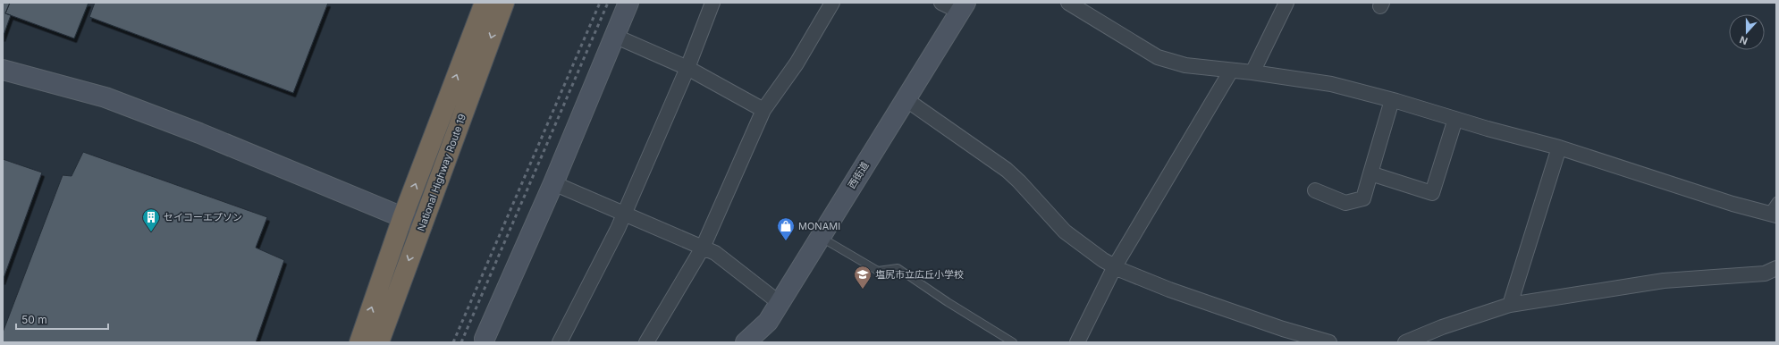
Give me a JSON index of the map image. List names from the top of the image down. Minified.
{"streets":{"highway":["National Highway Route 19"],"street":["西街道"]},"places":{"building":["セイコーエプソン"],"shop":["MONAMI"],"school or university":["塩尻市立広丘小学校"]},"scale_bar":"50 m","north":"bottom"}
